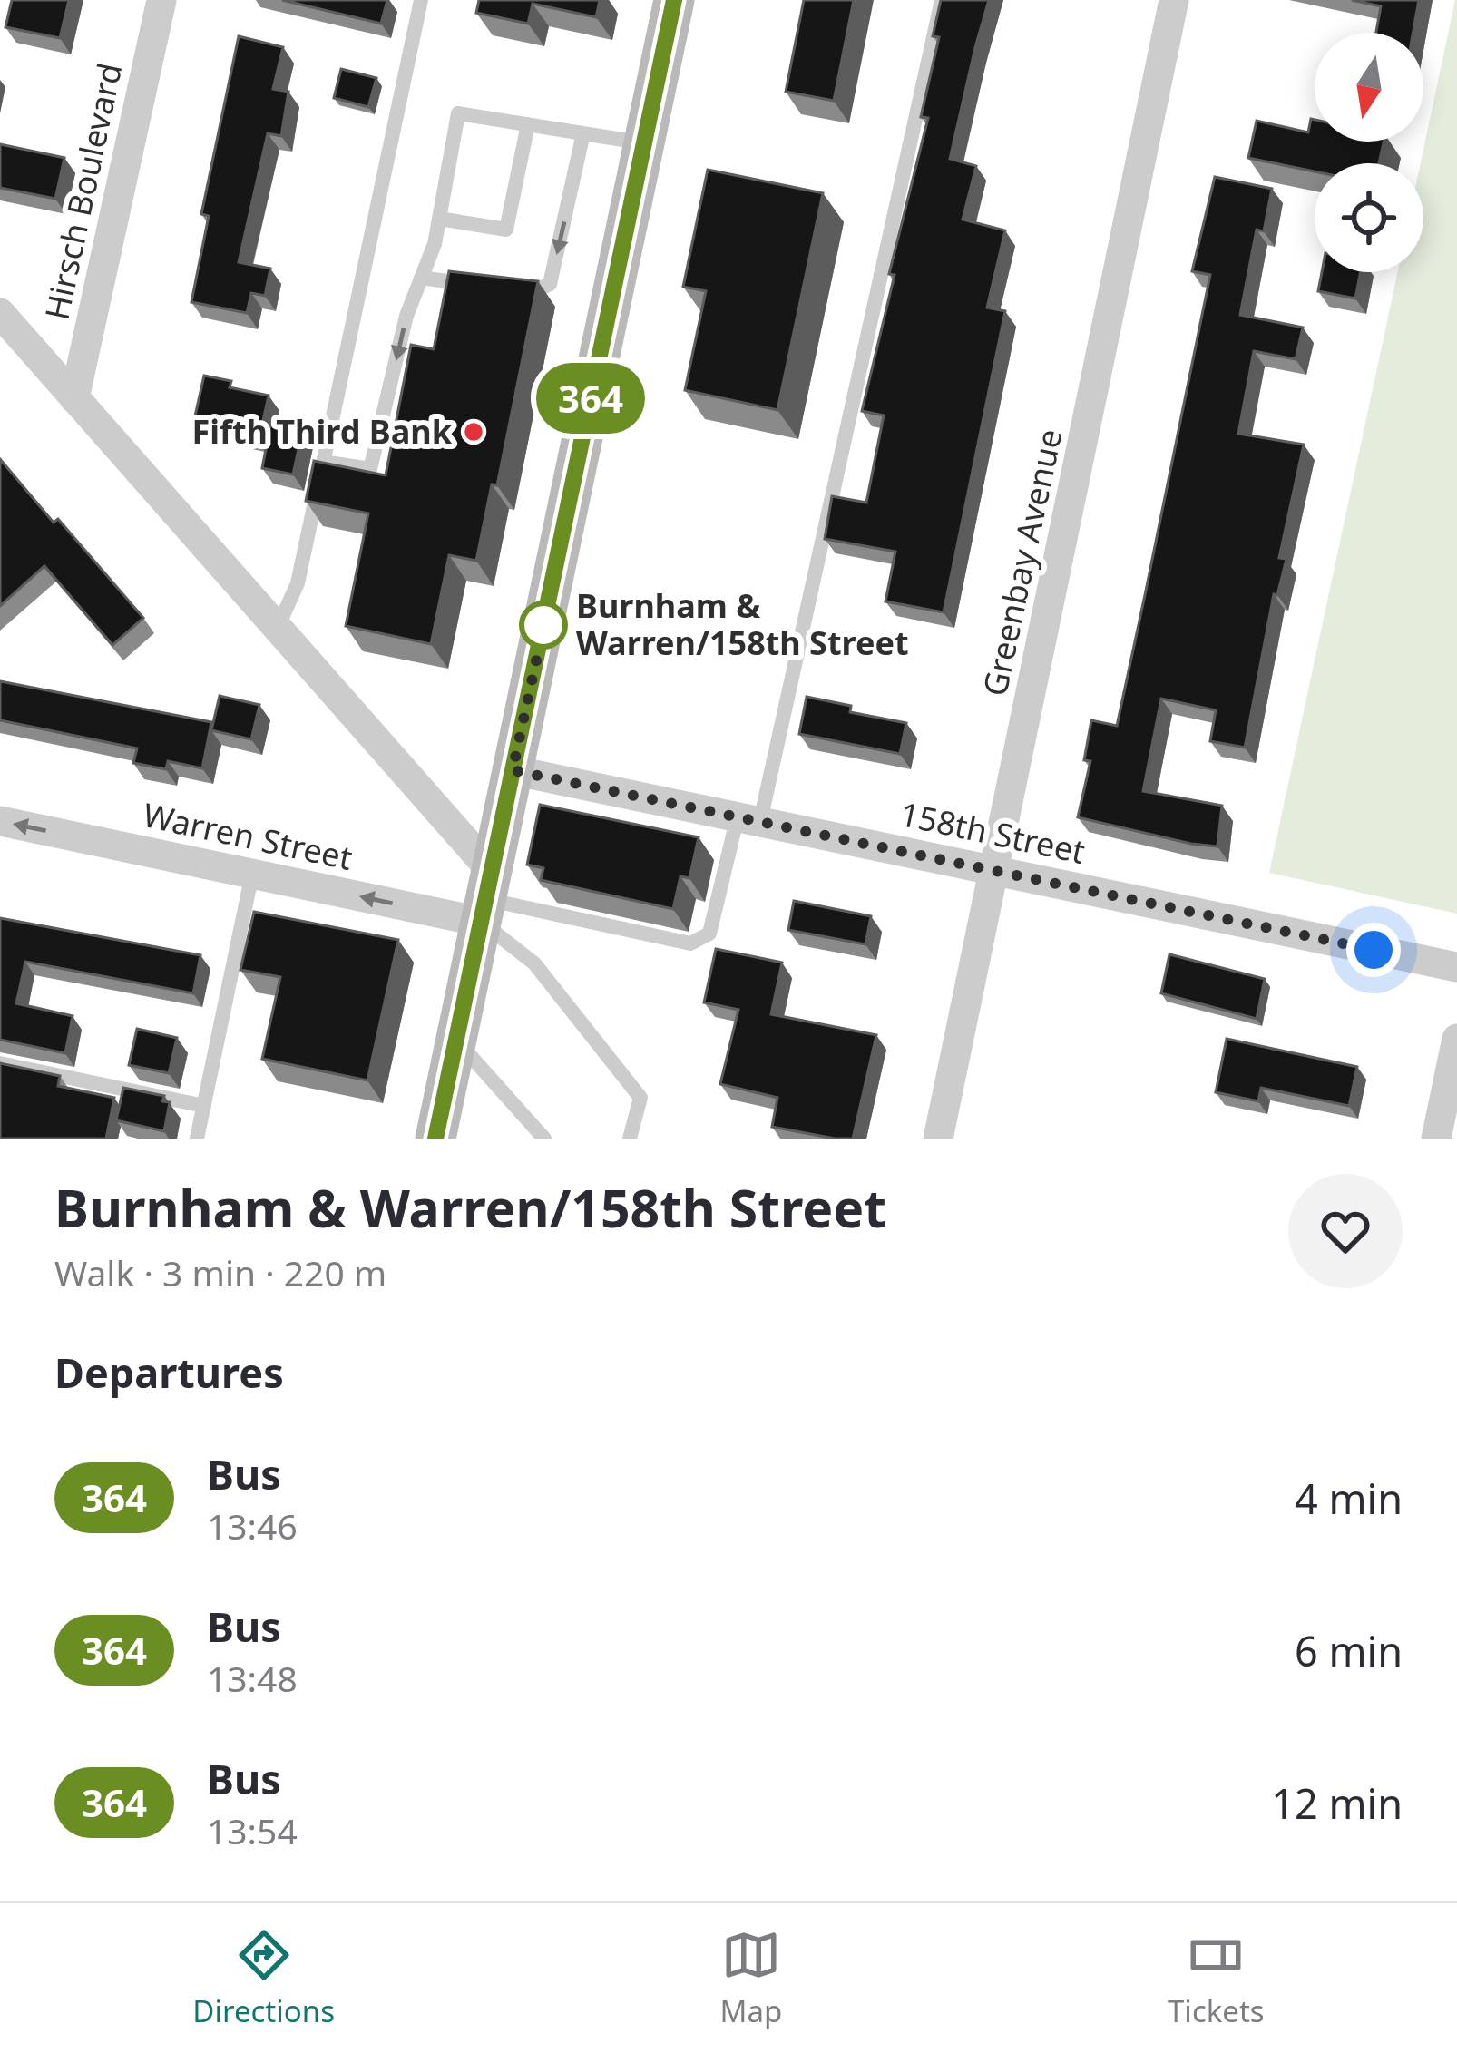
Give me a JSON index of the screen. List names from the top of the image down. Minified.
{"streets":{"street":["Hirsch Boulevard","Greenbay Avenue","158th Street","Warren Street"]},"crossings":[["Greenbay Avenue","158th Street"]],"one_way":["Warren Street"],"places":["Fifth Third Bank","Burnham & Warren/158th Street"],"lines":["bus line 364"],"north":"bottom","page":{"on_map":"364","heading":[["Burnham & Warren/158th Street","Walk · 3 min · 220 m"],"Departures"],"list":[{"mark":"364","name":"Bus","note":"13:46","value":"4 min"},{"mark":"364","name":"Bus","note":"13:48","value":"6 min"},{"mark":"364","name":"Bus","note":"13:54","value":"12 min"}],"tabs":["Directions","Map","Tickets"]}}
